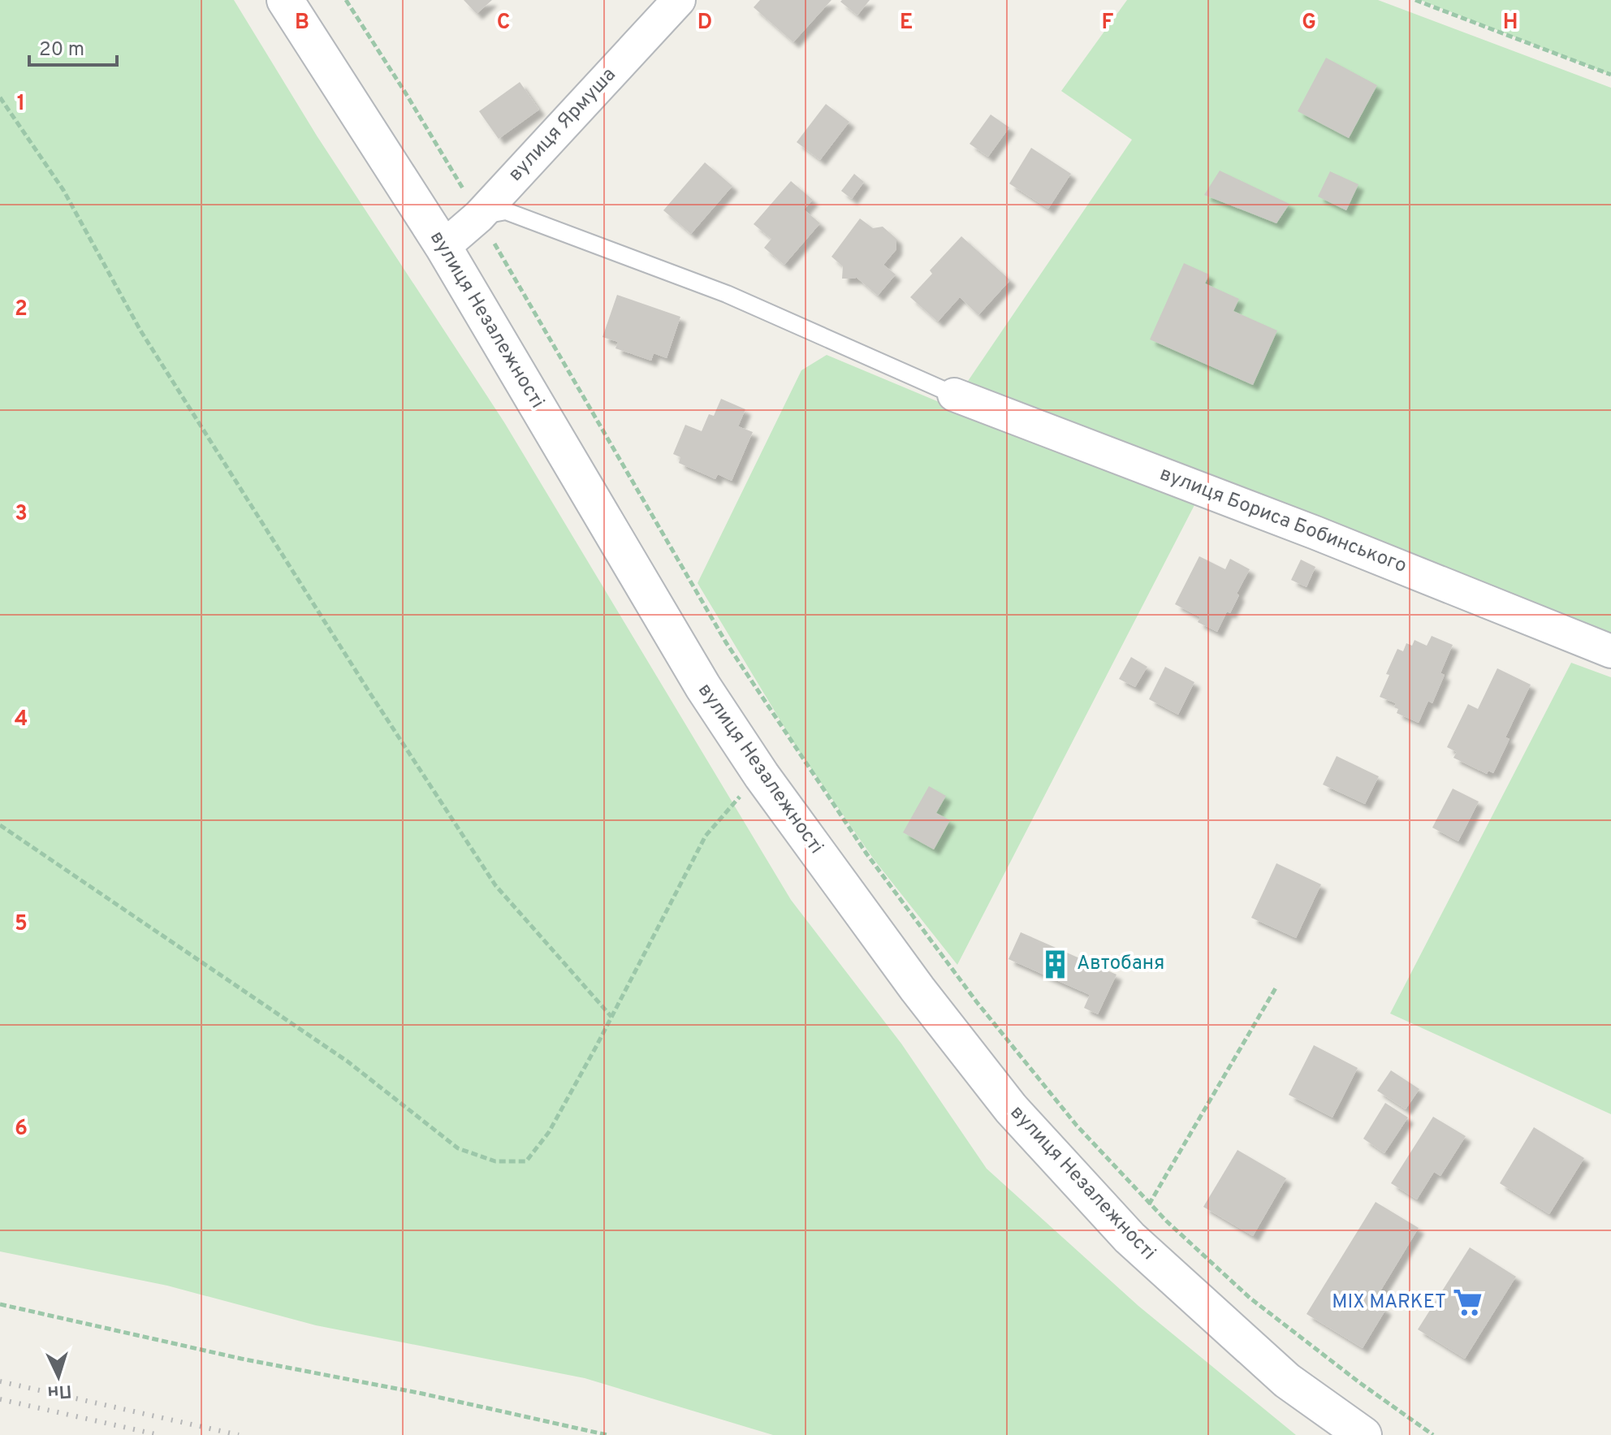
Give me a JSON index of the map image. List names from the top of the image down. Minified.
{"streets":{"street":["вулиця Ярмуша","вулиця Незалежності","вулиця Бориса Бобинського"]},"crossings":[["вулиця Ярмуша","вулиця Незалежності"]],"places":{"building":["Автобаня"],"supermarket":["MIX MARKET"]},"scale_bar":"20 m","north":"bottom","grid":{"columns":["B","C","D","E","F","G","H"],"rows":["1","2","3","4","5","6"]}}
